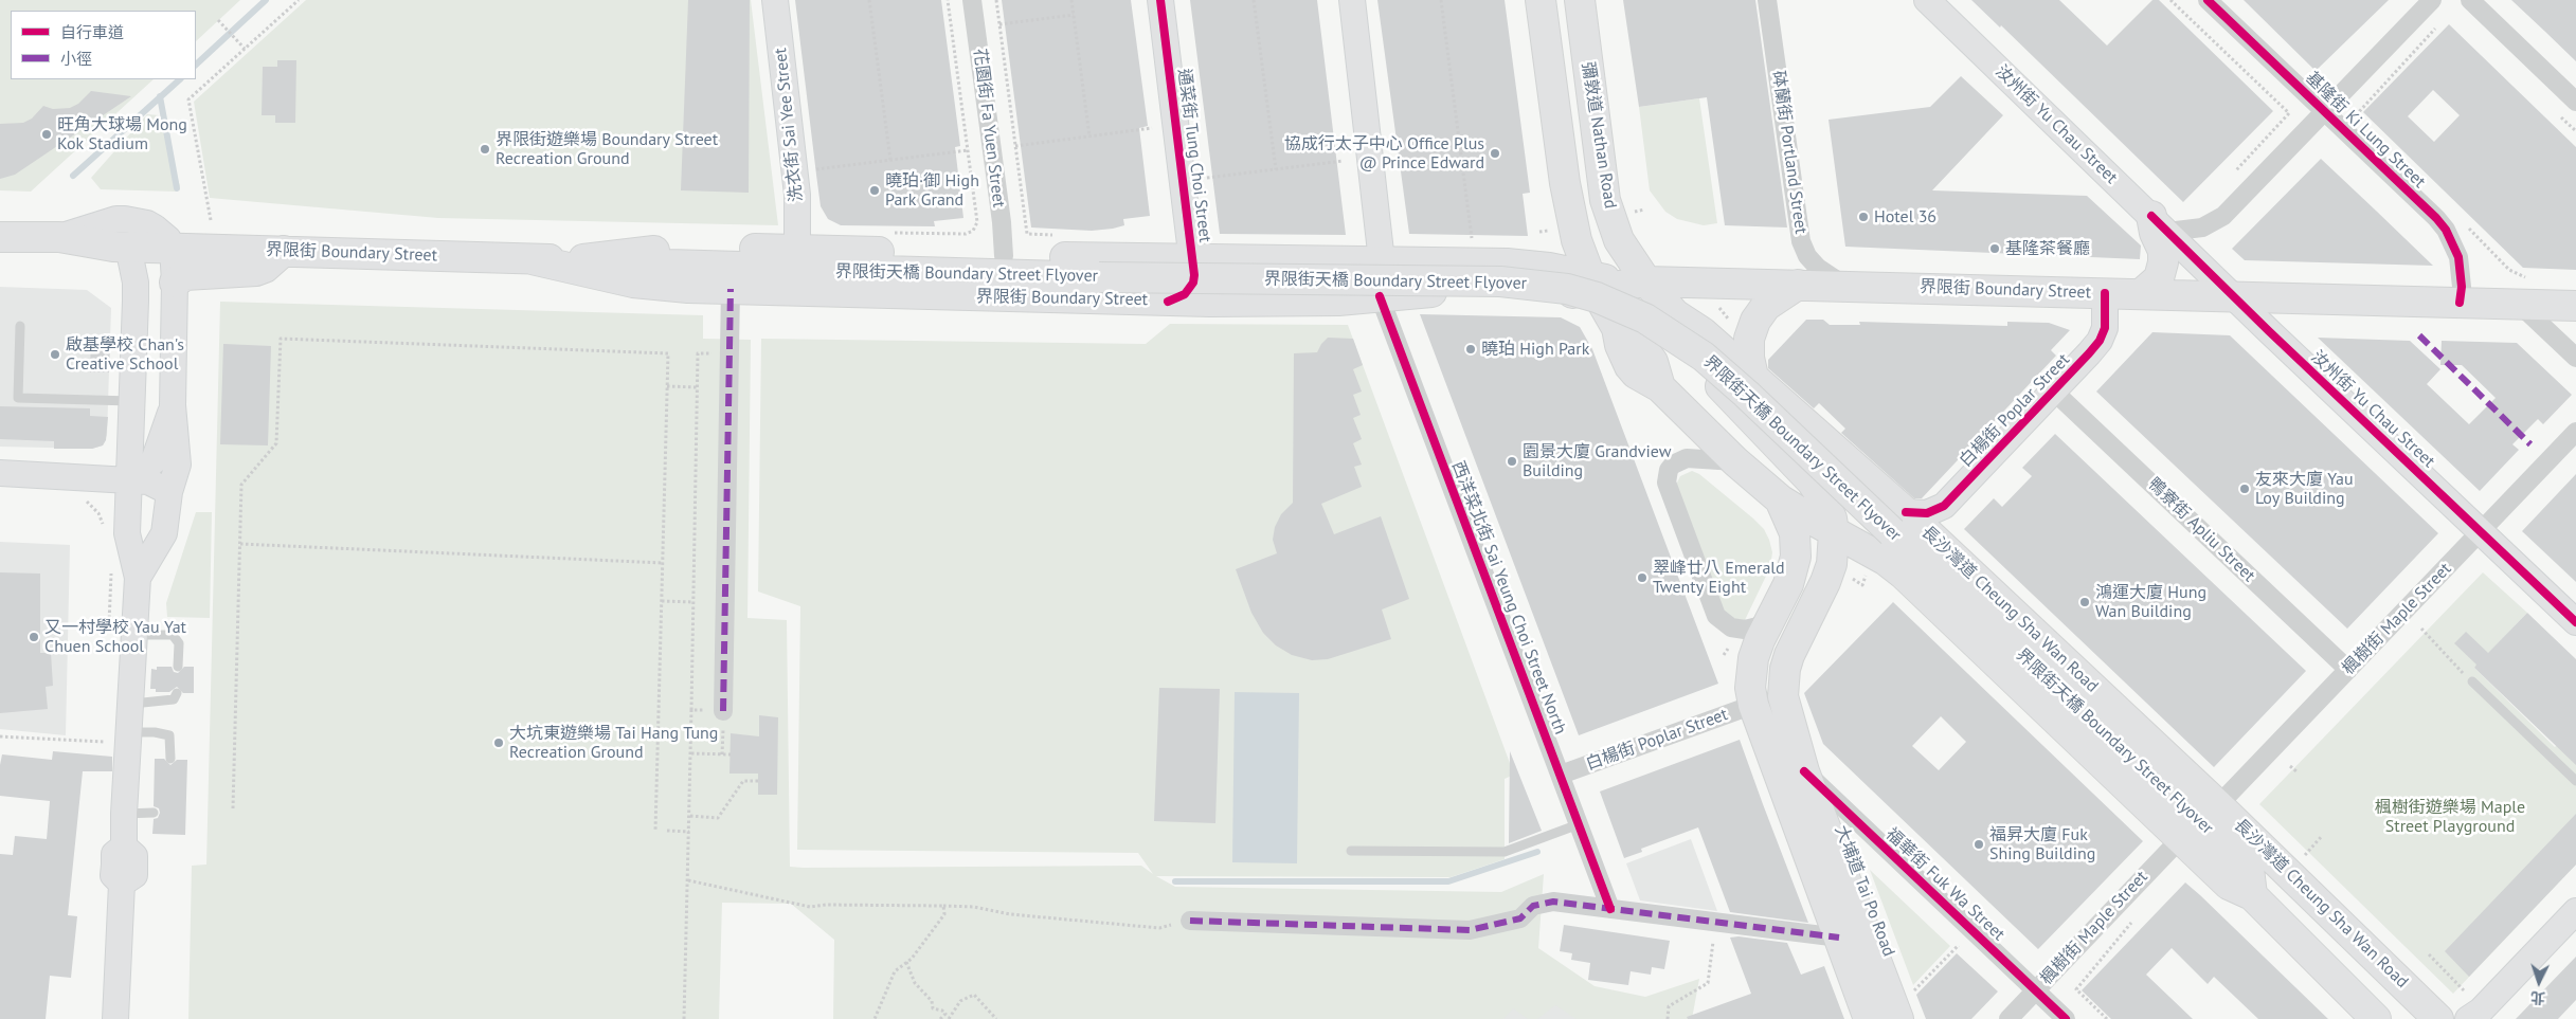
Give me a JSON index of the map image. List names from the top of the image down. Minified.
{"streets":{"main road":["彌敦道 Nathan Road","界限街 Boundary Street","界限街天橋 Boundary Street Flyover","長沙灣道 Cheung Sha Wan Road","大埔道 Tai Po Road"],"street":["洗衣街 Sai Yee Street","汝州街 Yu Chau Street","花園街 Fa Yuen Street","基隆街 Ki Lung Street","砵蘭街 Portland Street","通菜街 Tung Choi Street","白楊街 Poplar Street","鴨寮街 Apliu Street","西洋菜北街 Sai Yeung Choi Street North","楓樹街 Maple Street","福華街 Fuk Wa Street"]},"crossings":[["洗衣街 Sai Yee Street","界限街 Boundary Street"],["洗衣街 Sai Yee Street","界限街天橋 Boundary Street Flyover"],["汝州街 Yu Chau Street","界限街 Boundary Street"],["汝州街 Yu Chau Street","楓樹街 Maple Street"],["花園街 Fa Yuen Street","界限街 Boundary Street"],["基隆街 Ki Lung Street","界限街 Boundary Street"],["彌敦道 Nathan Road","界限街 Boundary Street"],["彌敦道 Nathan Road","長沙灣道 Cheung Sha Wan Road"],["砵蘭街 Portland Street","界限街 Boundary Street"],["通菜街 Tung Choi Street","界限街 Boundary Street"],["界限街 Boundary Street","界限街天橋 Boundary Street Flyover"],["界限街 Boundary Street","白楊街 Poplar Street"],["界限街 Boundary Street","西洋菜北街 Sai Yeung Choi Street North"],["白楊街 Poplar Street","鴨寮街 Apliu Street"],["白楊街 Poplar Street","西洋菜北街 Sai Yeung Choi Street North"],["白楊街 Poplar Street","長沙灣道 Cheung Sha Wan Road"],["鴨寮街 Apliu Street","楓樹街 Maple Street"],["長沙灣道 Cheung Sha Wan Road","楓樹街 Maple Street"],["楓樹街 Maple Street","福華街 Fuk Wa Street"],["福華街 Fuk Wa Street","大埔道 Tai Po Road"]],"parks":["楓樹街遊樂場 Maple Street Playground"],"places":["旺角大球場 Mong Kok Stadium","界限街遊樂場 Boundary Street Recreation Ground","協成行太子中心 Office Plus @ Prince Edward","曉珀·御 High Park Grand","Hotel 36","基隆茶餐廳","曉珀 High Park","啟基學校 Chan's Creative School","園景大廈 Grandview Building","友來大廈 Yau Loy Building","翠峰廿八 Emerald Twenty Eight","鴻運大廈 Hung Wan Building","又一村學校 Yau Yat Chuen School","大坑東遊樂場 Tai Hang Tung Recreation Ground","福昇大廈 Fuk Shing Building"],"legend":["自行車道","小徑"],"north":"bottom"}
